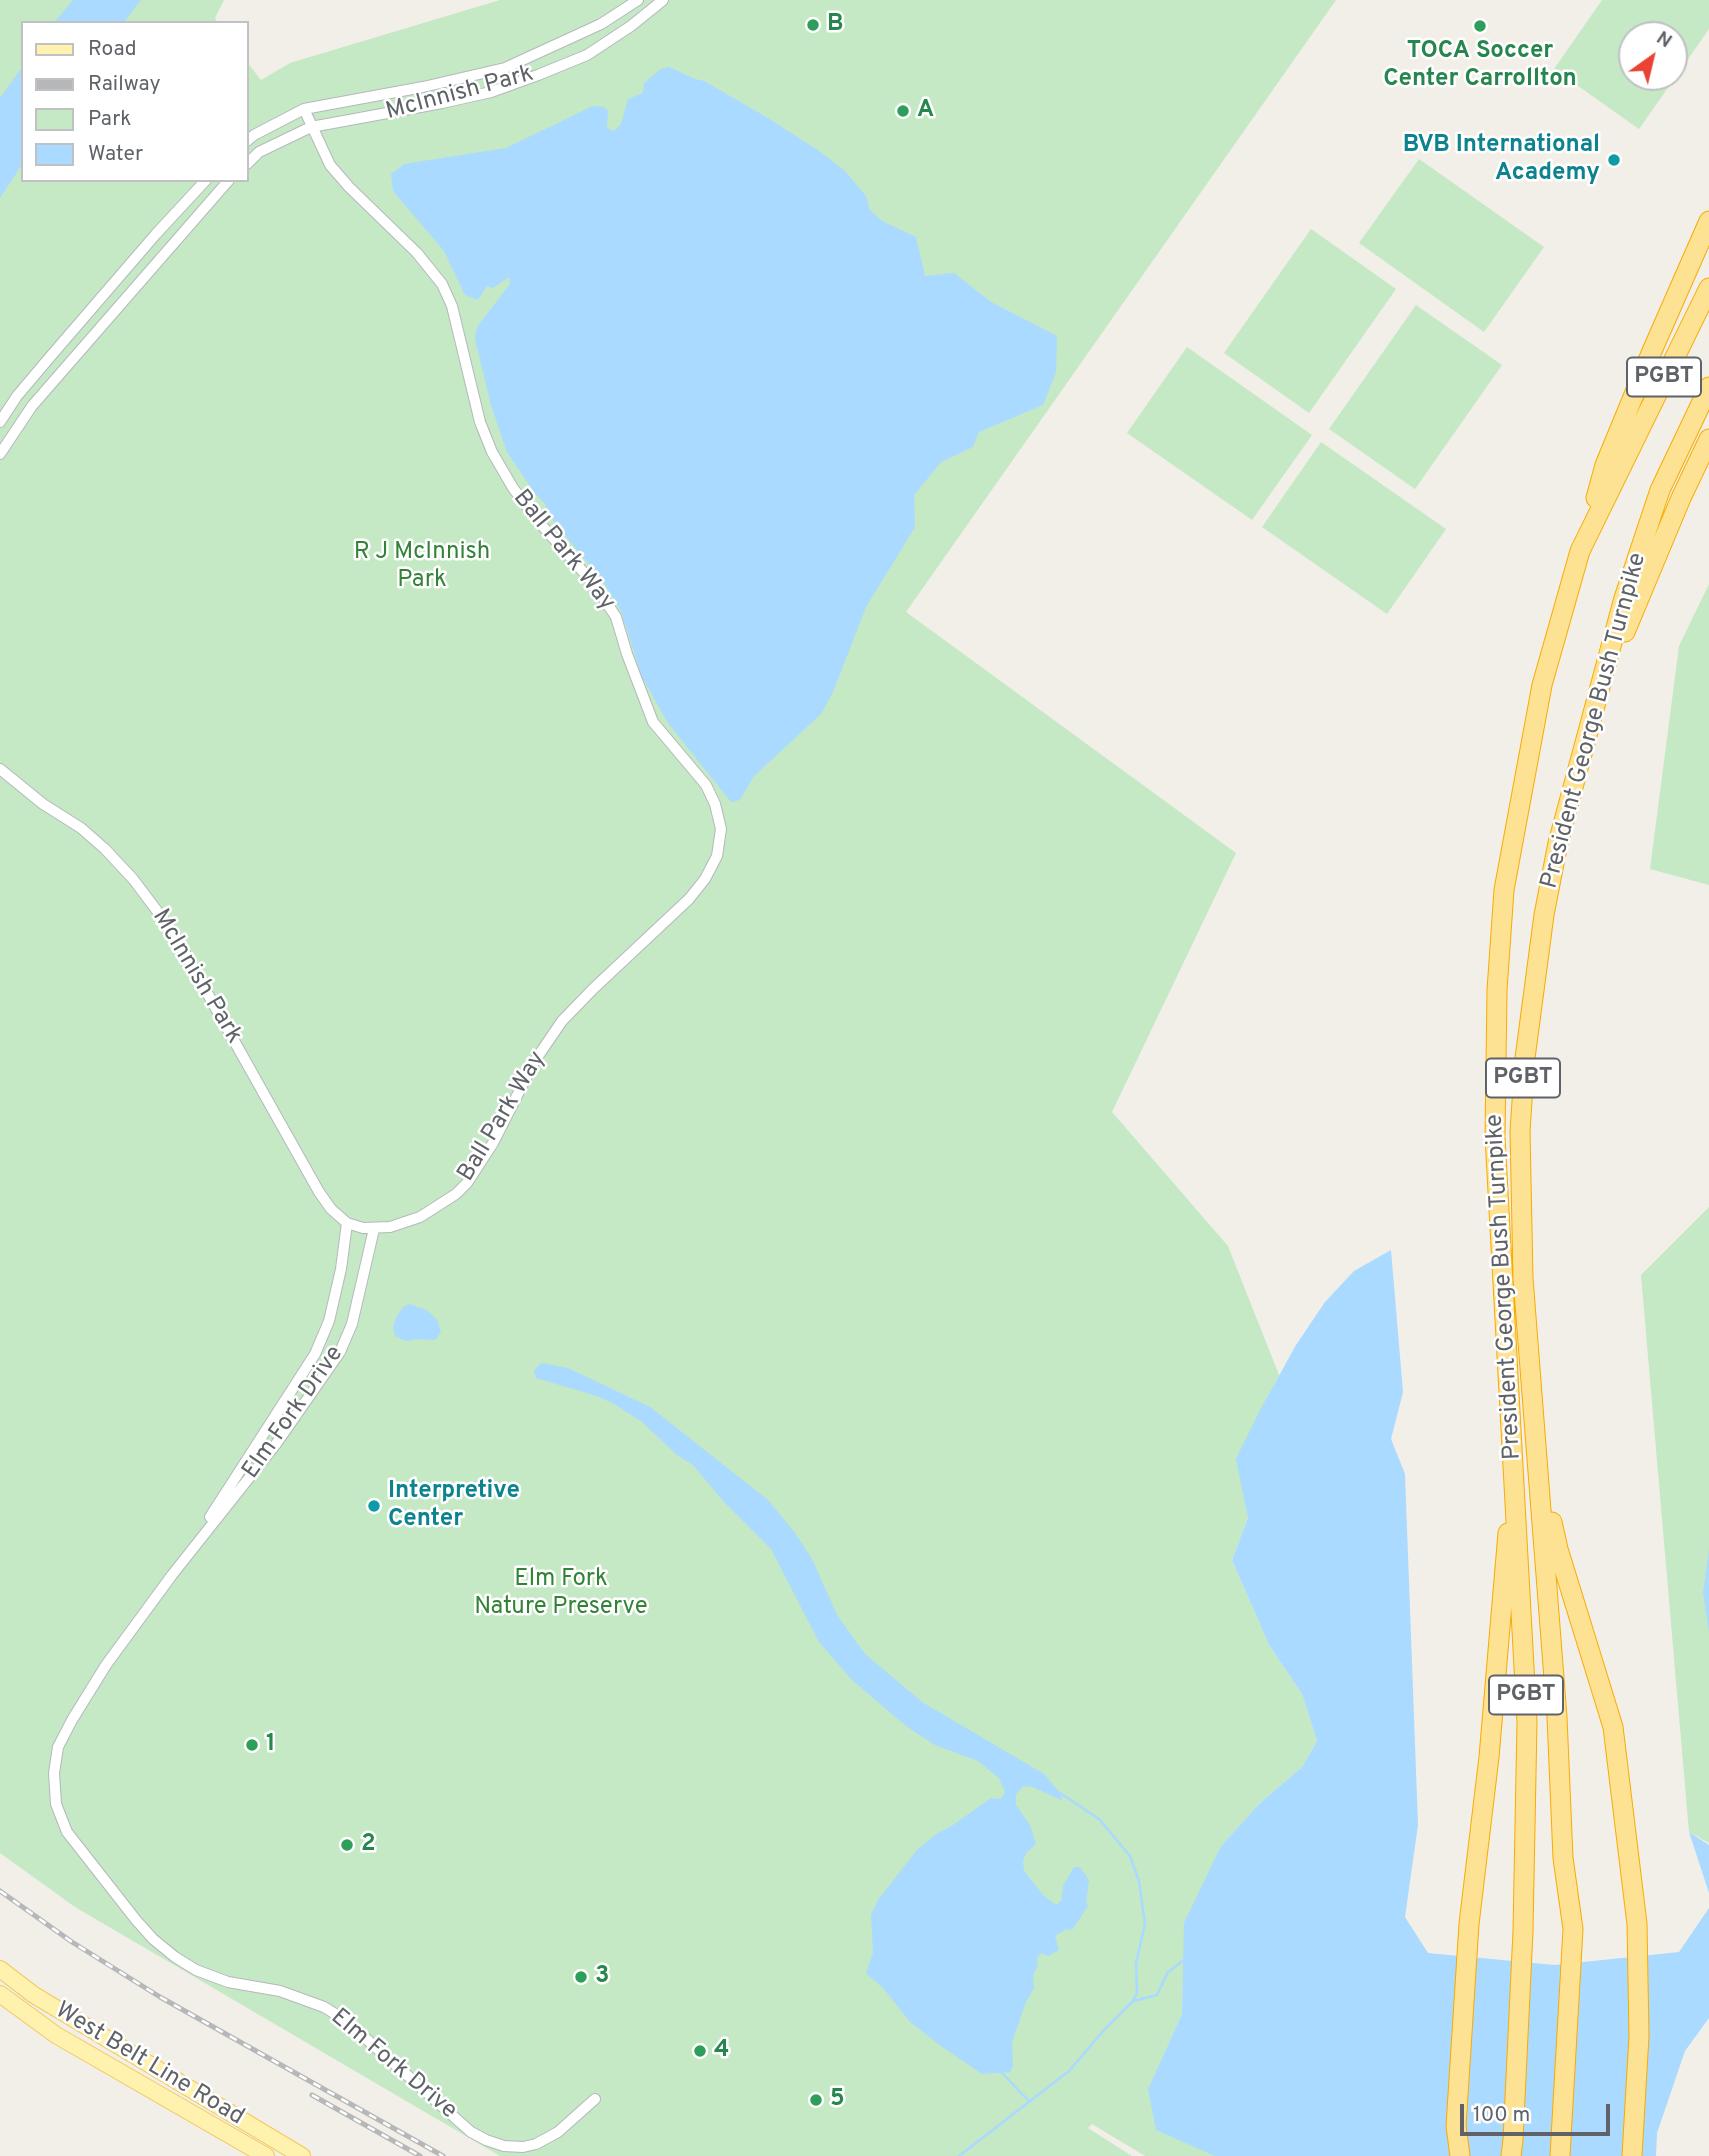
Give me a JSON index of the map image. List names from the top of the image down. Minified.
{"streets":{"highway":["PGBT","President George Bush Turnpike"],"main road":["West Belt Line Road"],"street":["McInnish Park","Ball Park Way","Elm Fork Drive"]},"crossings":[["McInnish Park","Ball Park Way"],["McInnish Park","Elm Fork Drive"],["Ball Park Way","Elm Fork Drive"]],"parks":["R J McInnish Park","Elm Fork Nature Preserve"],"places":["B","TOCA Soccer Center Carrollton","A","BVB International Academy","Interpretive Center","1","2","3","4","5"],"legend":["Road","Railway","Park","Water"],"scale_bar":"100 m","north":"top right"}
